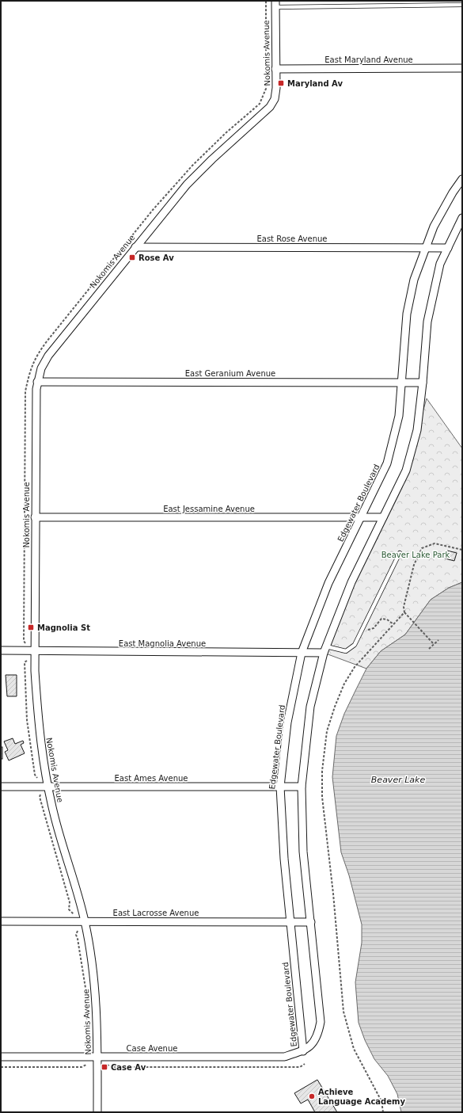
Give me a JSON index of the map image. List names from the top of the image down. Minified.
{"streets":{"street":["Nokomis Avenue","East Maryland Avenue","East Rose Avenue","East Geranium Avenue","Edgewater Boulevard","East Jessamine Avenue","East Magnolia Avenue","East Ames Avenue","East Lacrosse Avenue","Case Avenue"]},"crossings":[["Nokomis Avenue","East Maryland Avenue"],["Nokomis Avenue","East Rose Avenue"],["Nokomis Avenue","East Geranium Avenue"],["Nokomis Avenue","East Jessamine Avenue"],["Nokomis Avenue","East Magnolia Avenue"],["Nokomis Avenue","East Ames Avenue"],["Nokomis Avenue","East Lacrosse Avenue"],["Nokomis Avenue","Case Avenue"],["East Rose Avenue","Edgewater Boulevard"],["East Geranium Avenue","Edgewater Boulevard"],["Edgewater Boulevard","East Jessamine Avenue"],["Edgewater Boulevard","East Magnolia Avenue"],["Edgewater Boulevard","East Ames Avenue"],["Edgewater Boulevard","East Lacrosse Avenue"],["Edgewater Boulevard","Case Avenue"]],"water":["Beaver Lake"],"parks":["Beaver Lake Park"],"places":{"transit":["Maryland Av","Rose Av","Magnolia St","Case Av"],"other":["Achieve Language Academy"]}}
